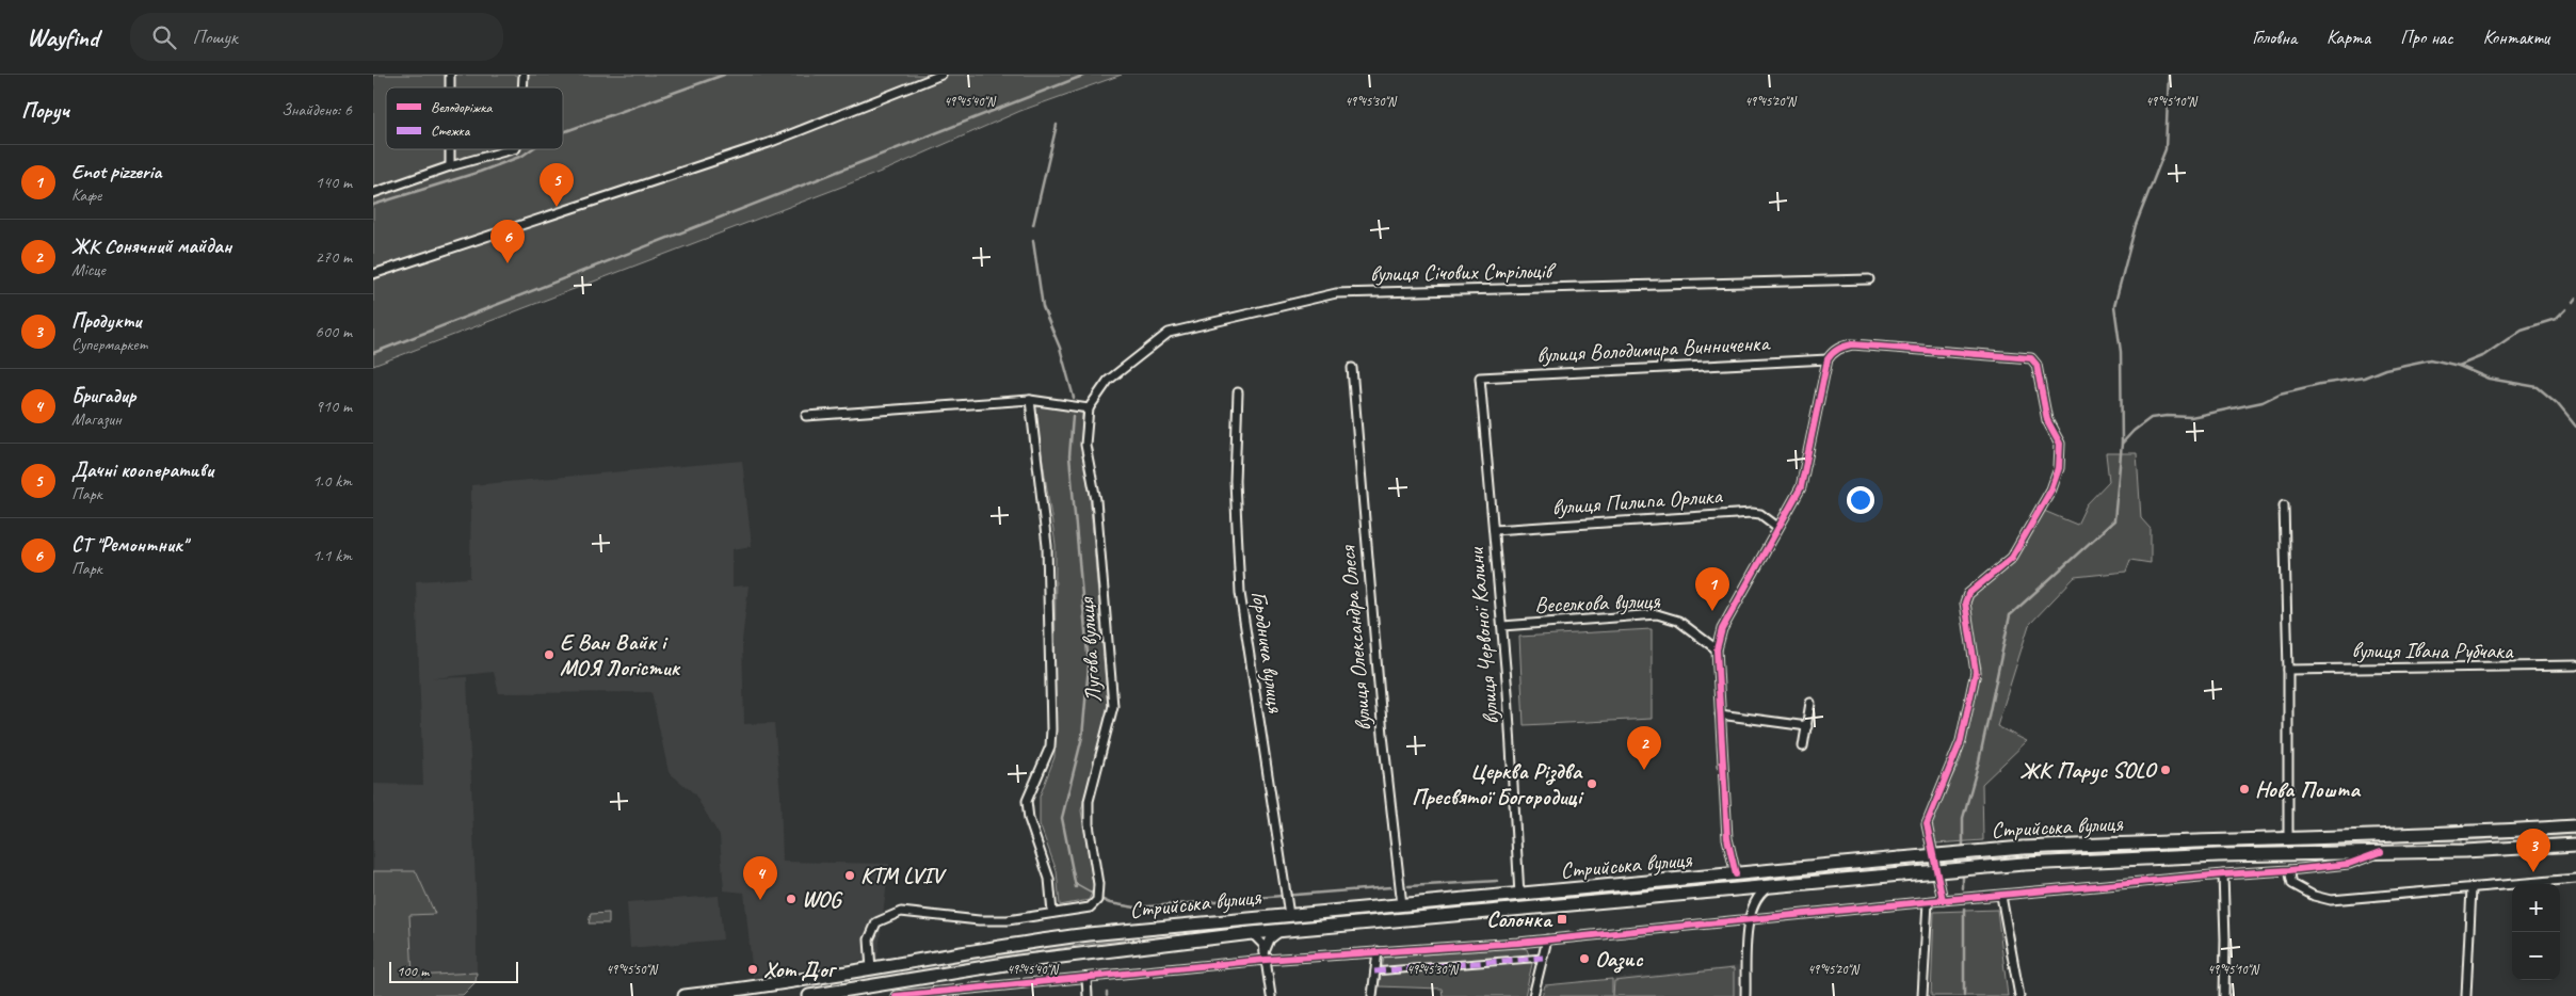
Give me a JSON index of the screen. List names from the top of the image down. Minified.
{"streets":{"highway":["Стрийська вулиця"],"street":["вулиця Січових Стрільців","вулиця Володимира Винниченка","вулиця Пилипа Орлика","Веселкова вулиця","вулиця Червоної Калини","вулиця Олександра Олеся","Лугова вулиця","вулиця Івана Рубчака","Городнича вулиця"]},"crossings":[["вулиця Січових Стрільців","Лугова вулиця"],["вулиця Володимира Винниченка","вулиця Червоної Калини"],["вулиця Пилипа Орлика","вулиця Червоної Калини"],["Веселкова вулиця","вулиця Червоної Калини"],["вулиця Червоної Калини","Стрийська вулиця"],["вулиця Олександра Олеся","Стрийська вулиця"],["Лугова вулиця","Стрийська вулиця"],["Городнича вулиця","Стрийська вулиця"]],"places":{"other":["Е Ван Вайк і МОЯ Логістик","ЖК Парус SOLO","Церква Різдва Пресвятої Богородиці","Нова Пошта","KTM LVIV","WOG","Оазис","Хот Дог"],"transit":["Солонка"]},"legend":["Велодоріжка","Стежка"],"scale_bar":"100 m","page":{"header":"Wayfind","search":"Пошук","nav":["Головна","Карта","Про нас","Контакти"],"heading":["Поруч","Знайдено: 6"],"list":[{"mark":"1","name":"Enot pizzeria","note":"Кафе","value":"140 m"},{"mark":"2","name":"ЖК Сонячний майдан","note":"Місце","value":"270 m"},{"mark":"3","name":"Продукти","note":"Супермаркет","value":"600 m"},{"mark":"4","name":"Бригадир","note":"Магазин","value":"910 m"},{"mark":"5","name":"Дачні кооперативи","note":"Парк","value":"1.0 km"},{"mark":"6","name":"СТ \"Ремонтник\"","note":"Парк","value":"1.1 km"}],"pins":["5","6","1","2","3","4"],"map_buttons":["+","−"],"scale":"100 m"},"coordinates":["49°45'40\"N","49°45'30\"N","49°45'20\"N","49°45'10\"N","49°45'50\"N"]}
